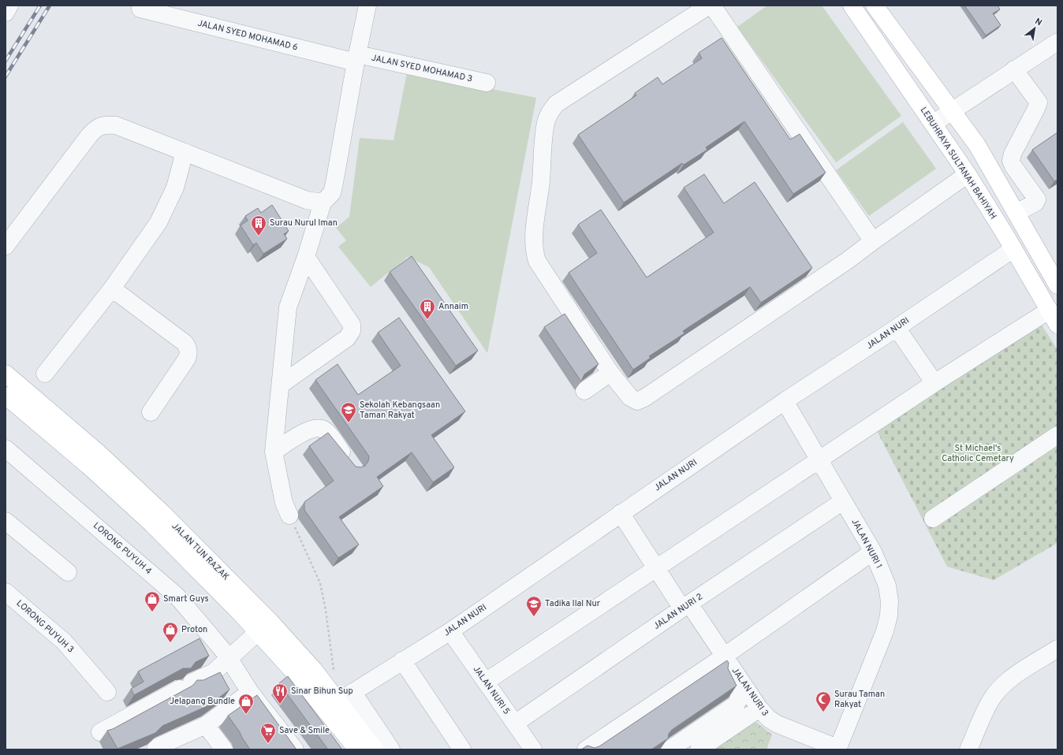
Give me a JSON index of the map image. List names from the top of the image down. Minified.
{"streets":{"main road":["LEBUHRAYA SULTANAH BAHIYAH","JALAN TUN RAZAK"],"street":["JALAN SYED MOHAMAD 6","JALAN SYED MOHAMAD 3","JALAN NURI","JALAN NURI 1","LORONG PUYUH 4","JALAN NURI 2","LORONG PUYUH 3","JALAN NURI 5","JALAN NURI 3"]},"crossings":[["JALAN SYED MOHAMAD 6","JALAN SYED MOHAMAD 3"],["LEBUHRAYA SULTANAH BAHIYAH","JALAN NURI"],["JALAN NURI","JALAN NURI 1"],["JALAN NURI","JALAN TUN RAZAK"],["JALAN NURI","JALAN NURI 5"],["JALAN NURI","JALAN NURI 3"],["JALAN NURI 1","JALAN NURI 2"],["JALAN NURI 1","JALAN NURI 3"],["JALAN NURI 2","JALAN NURI 5"],["JALAN NURI 2","JALAN NURI 3"]],"parks":["St Michael's Catholic Cemetary"],"places":{"building":["Surau Nurul Iman","Annaim"],"school or university":["Sekolah Kebangsaan Taman Rakyat","Tadika Ilal Nur"],"shop":["Smart Guys","Proton","Jelapang Bundle"],"restaurant":["Sinar Bihun Sup"],"mosque":["Surau Taman Rakyat"],"supermarket":["Save & Smile"]},"north":"top right"}
